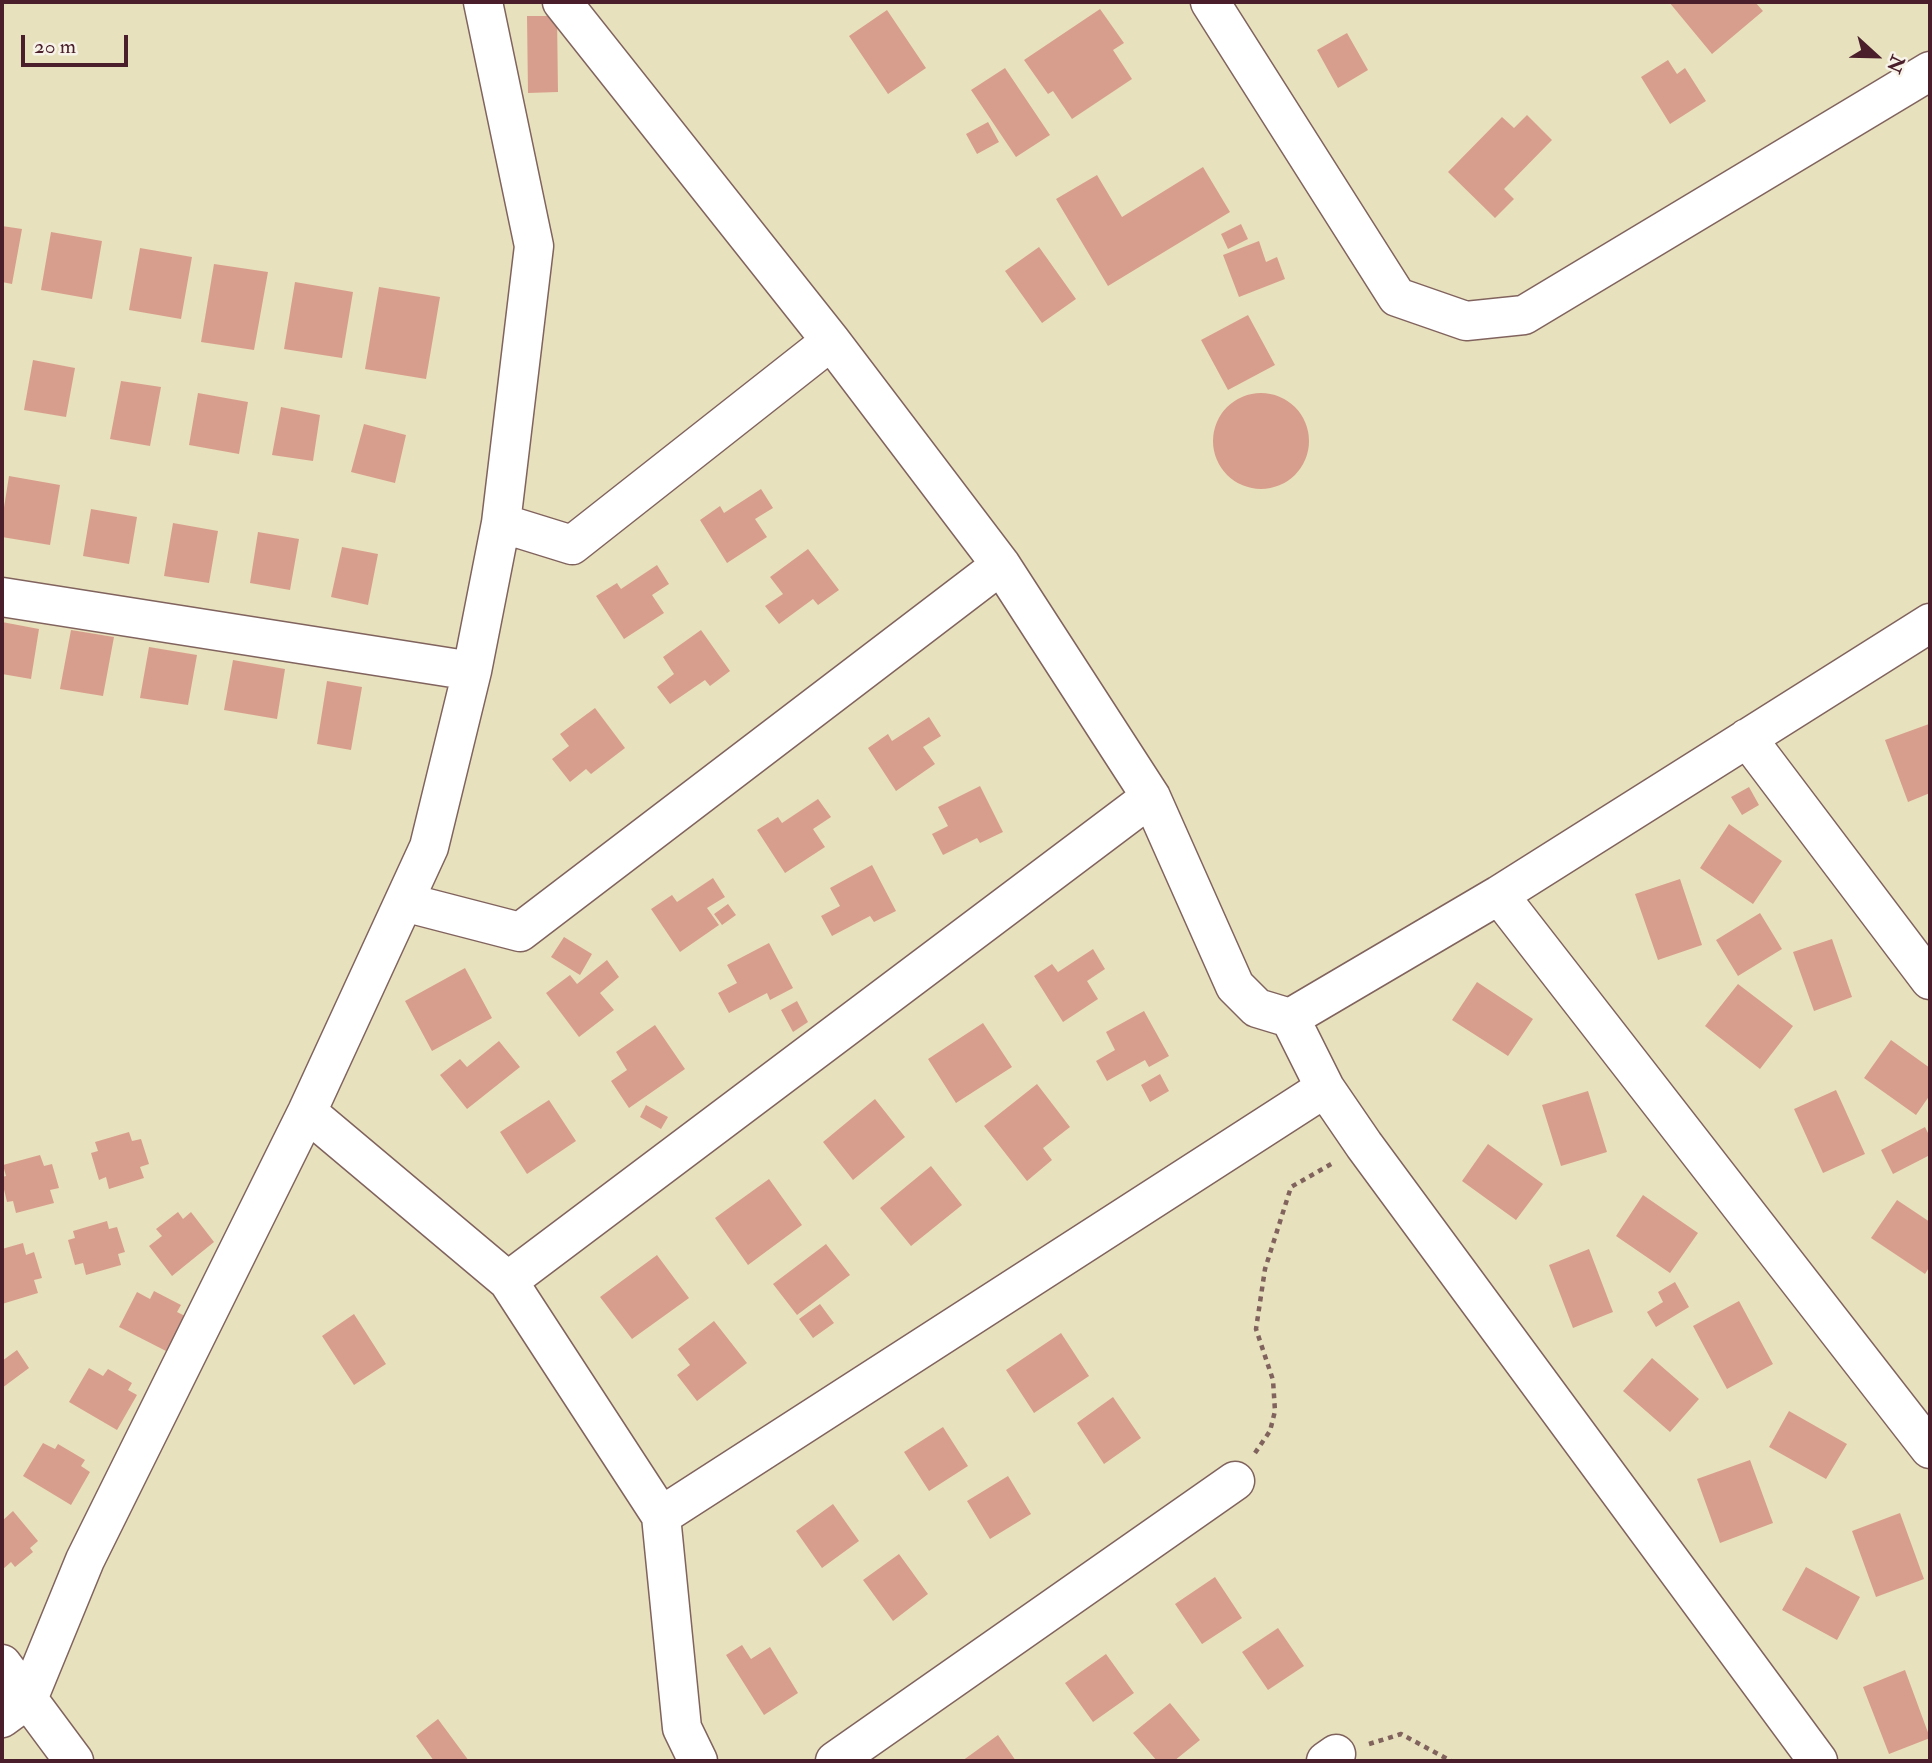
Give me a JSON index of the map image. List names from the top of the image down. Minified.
{"scale_bar":"20 m","north":"right"}
